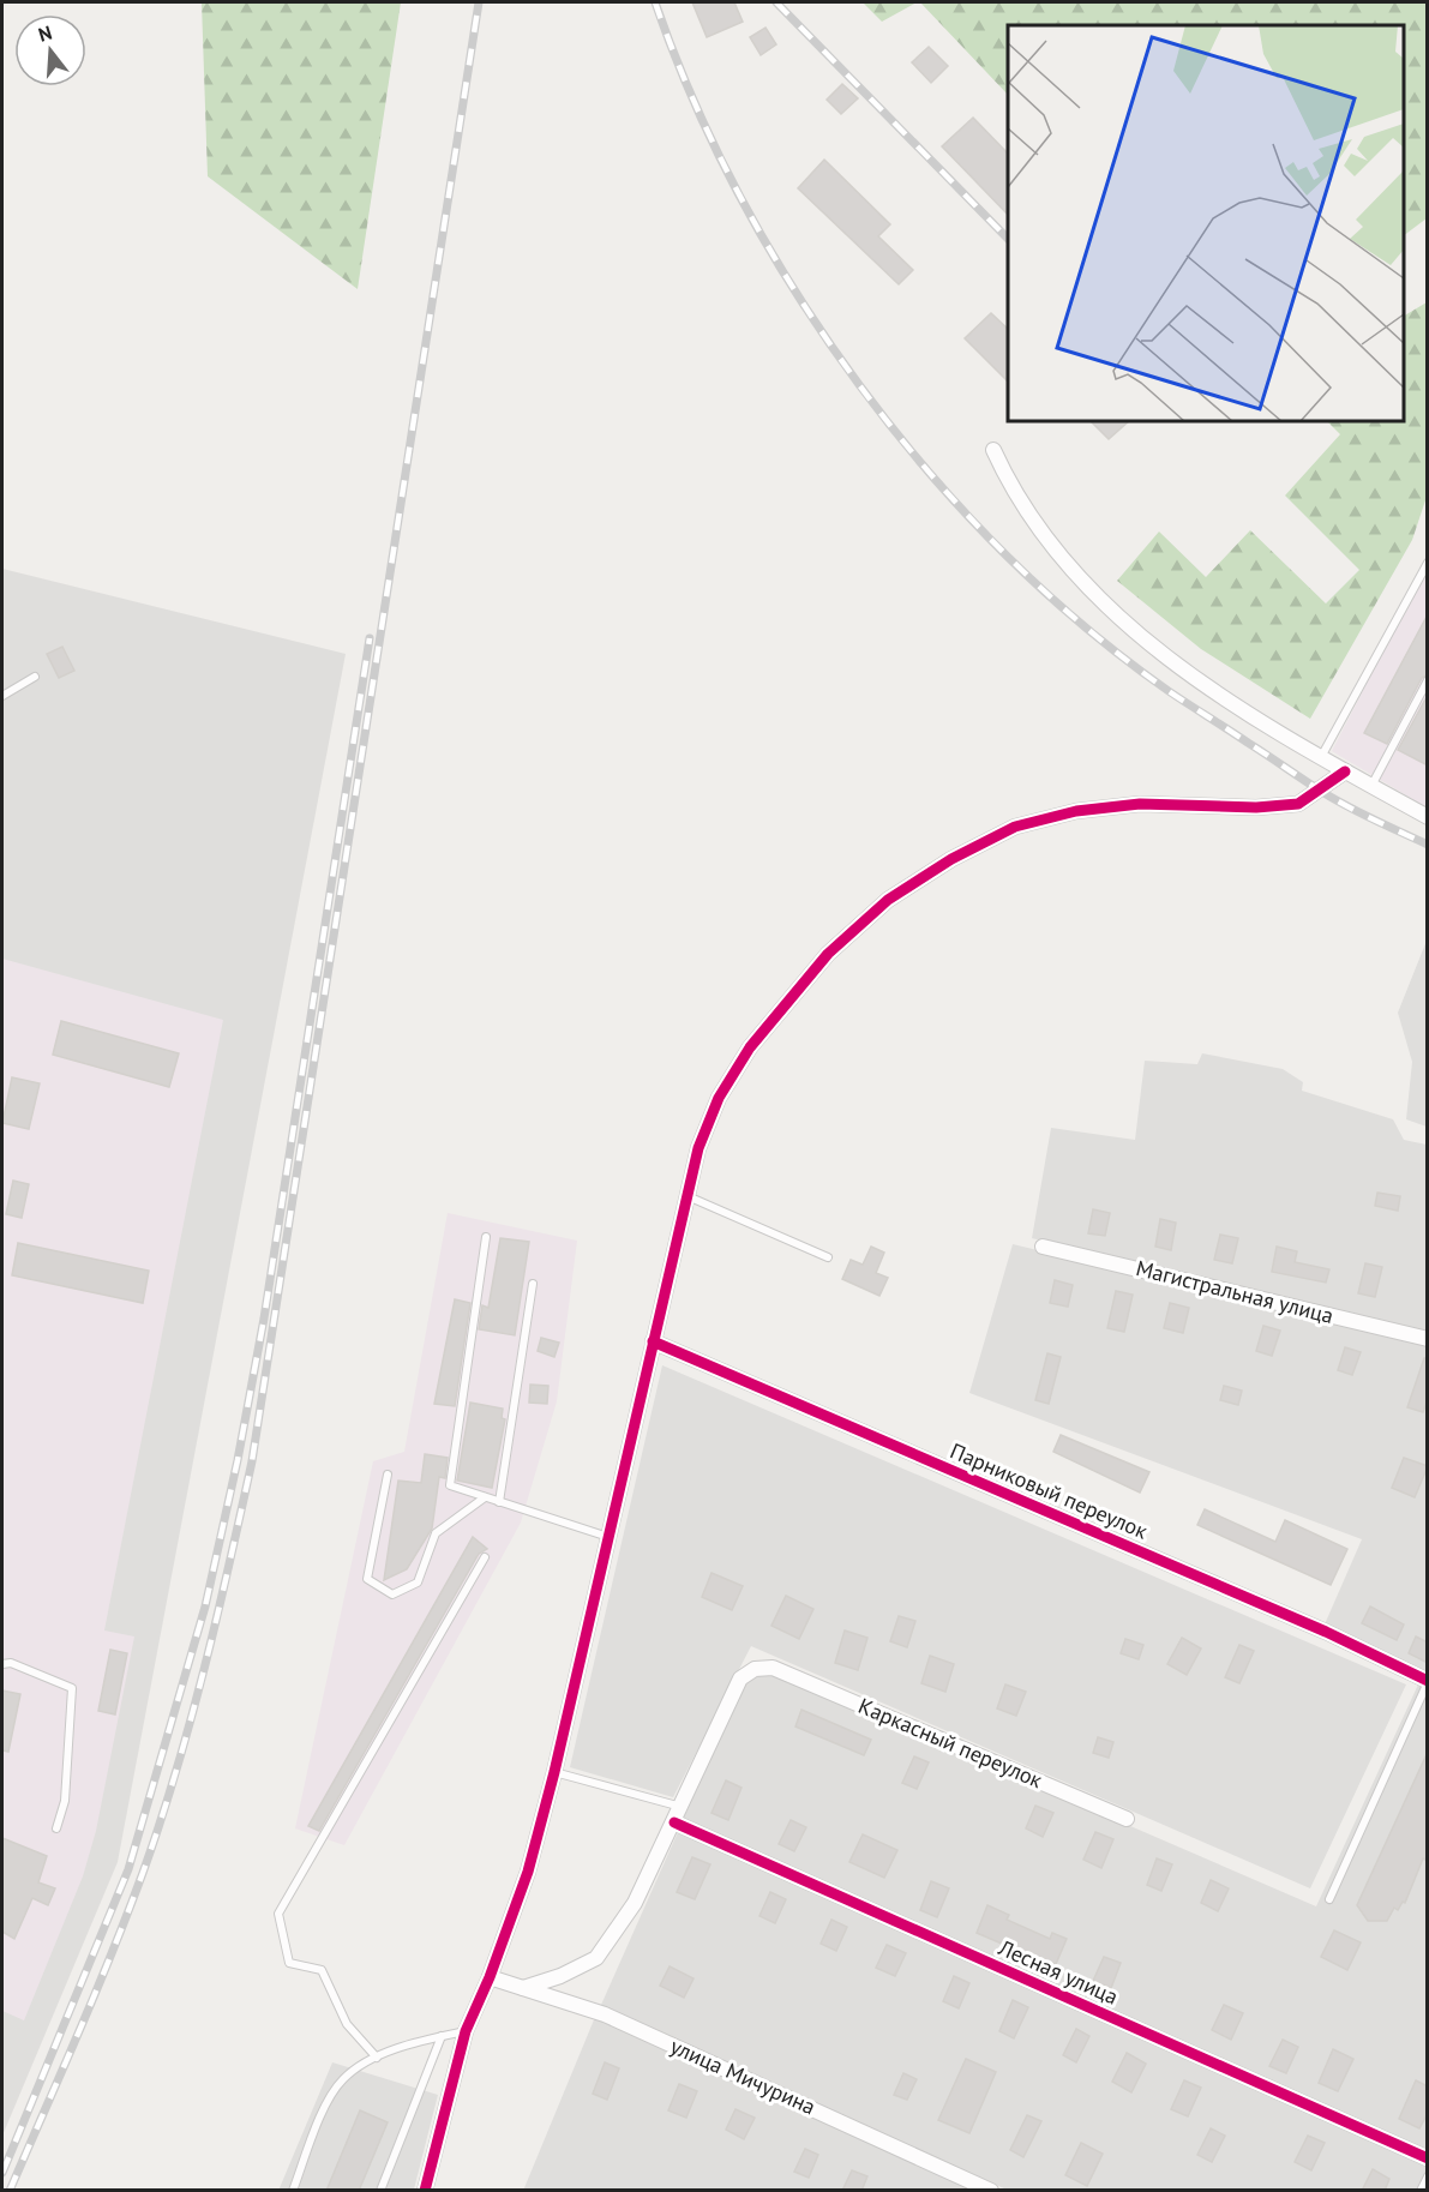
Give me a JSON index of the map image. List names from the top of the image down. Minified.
{"streets":{"street":["Магистральная улица","Парниковый переулок","Каркасный переулок","Лесная улица","улица Мичурина"]},"north":"top"}
